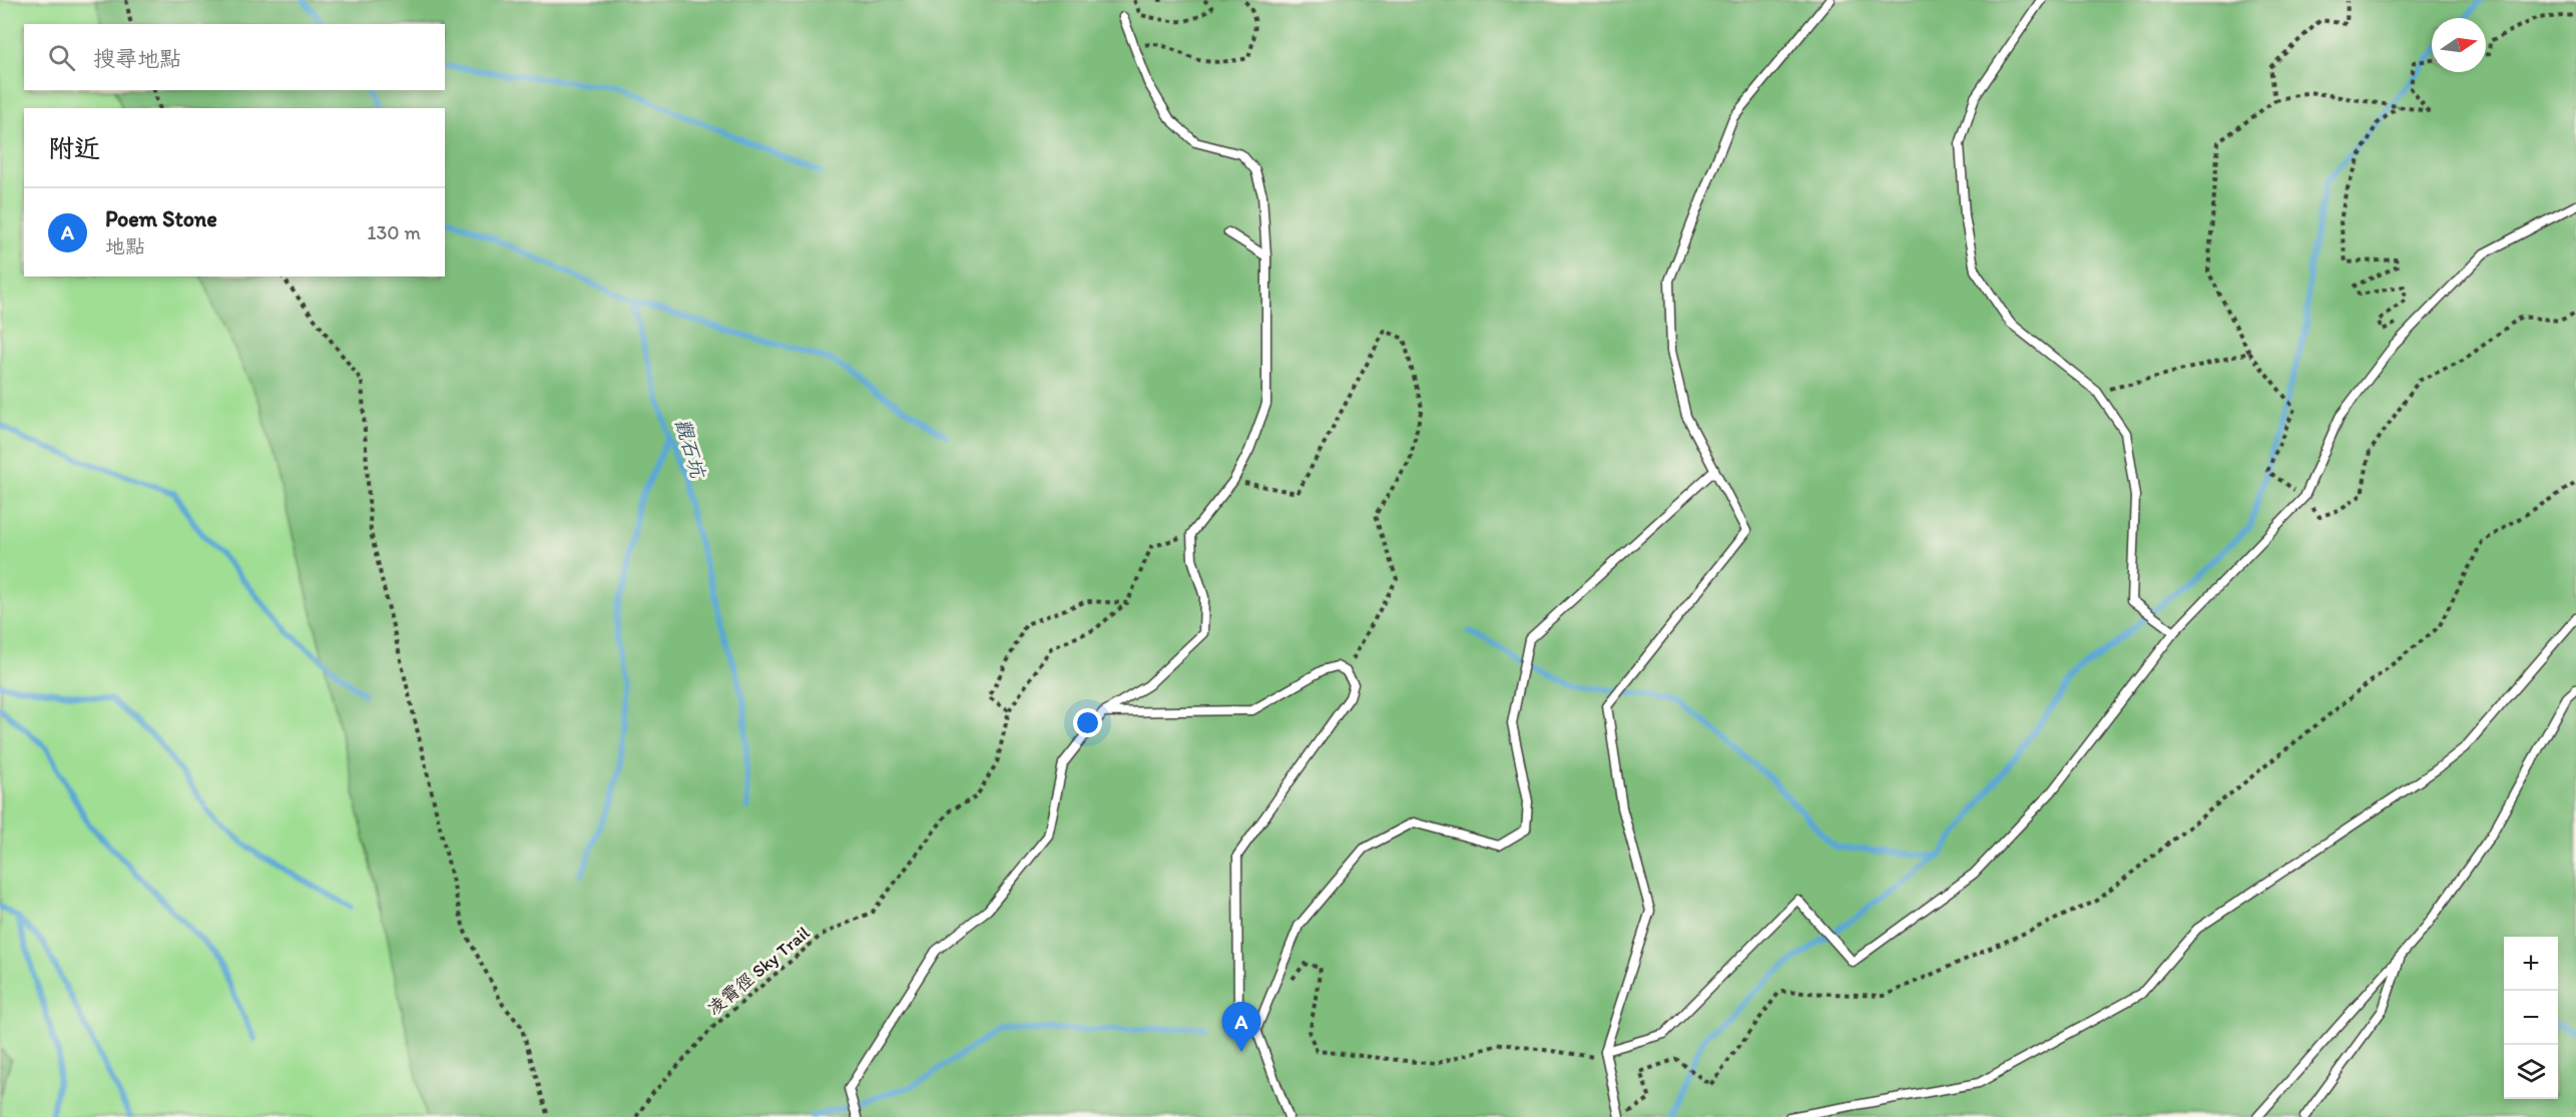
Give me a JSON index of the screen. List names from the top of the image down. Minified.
{"streets":{"path":["凌霄徑 Sky Trail"]},"water":["觀石坑"],"north":"right","page":{"search":"搜尋地點","heading":"附近","list":[{"mark":"A","name":"Poem Stone","note":"地點","value":"130 m"}],"map_buttons":["+","−"],"pins":"A"}}
